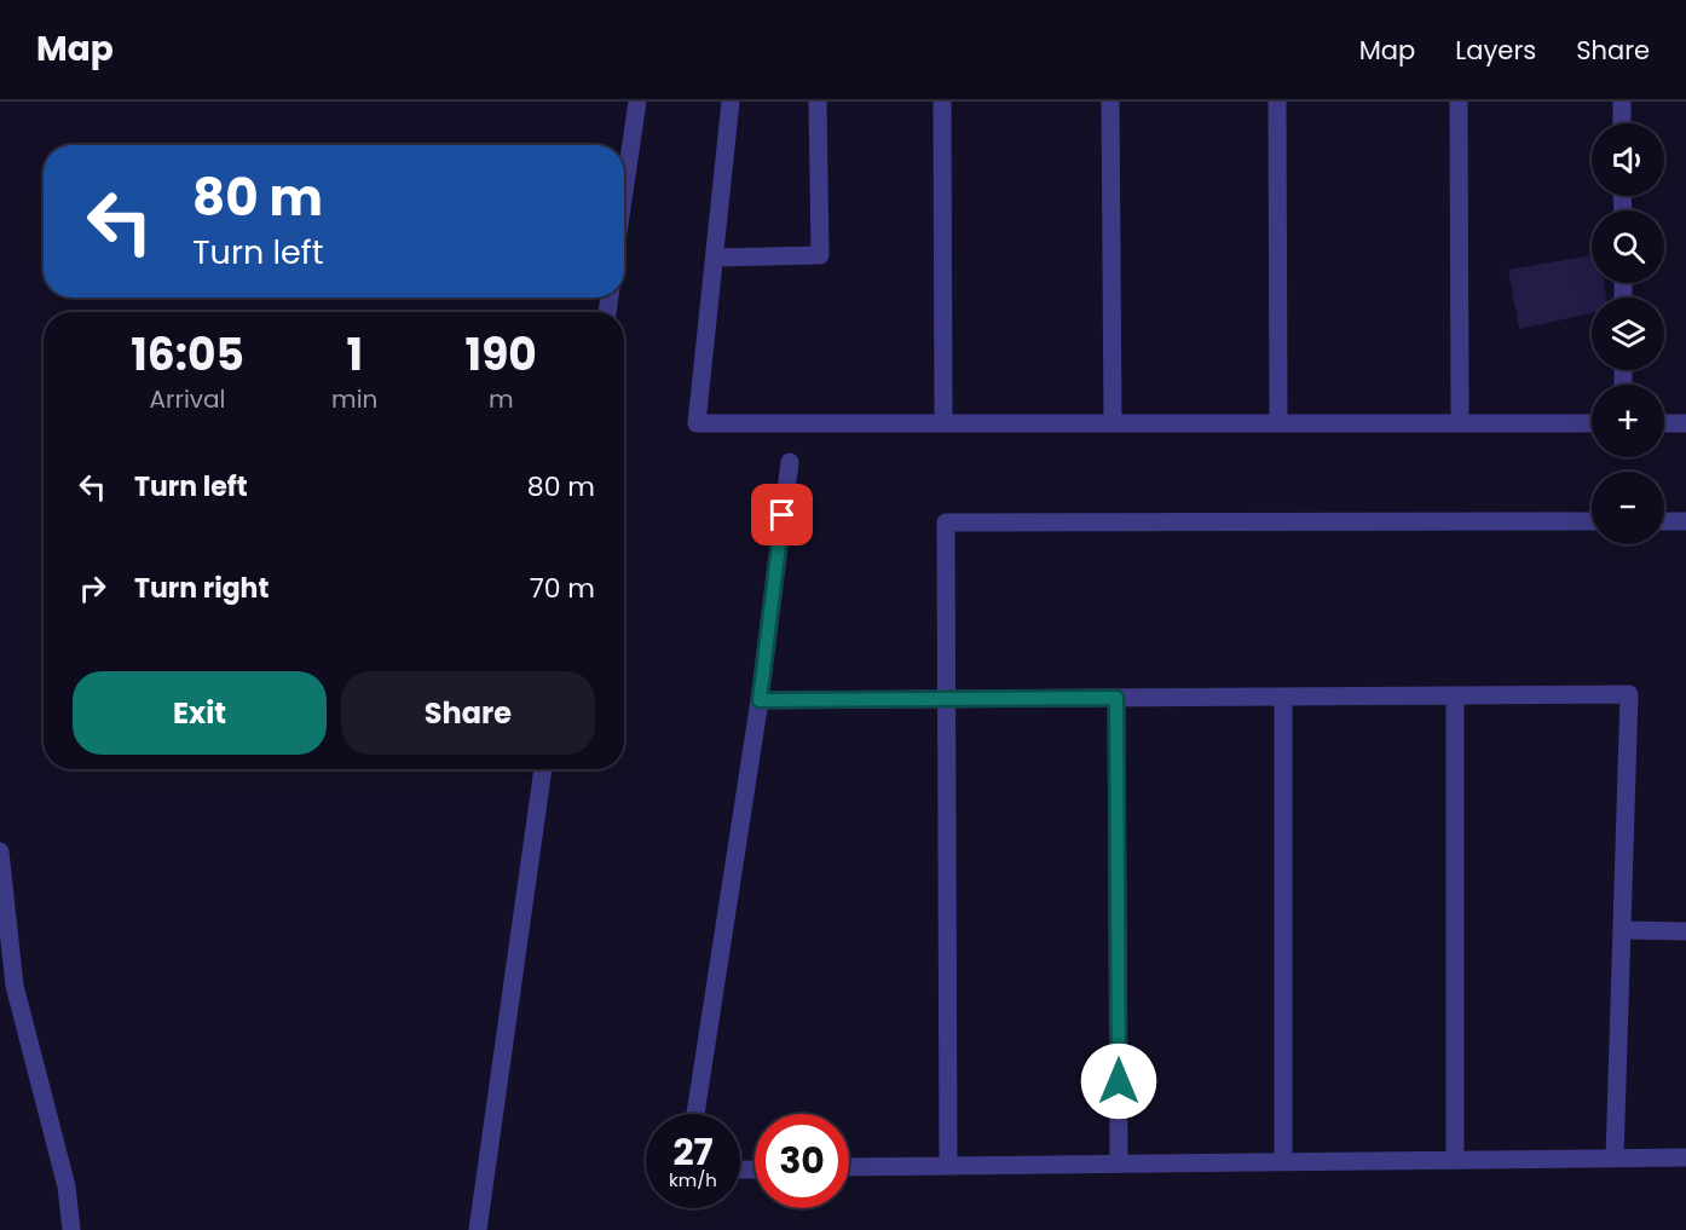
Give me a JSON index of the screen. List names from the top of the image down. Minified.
{"page":{"header":"Map","nav":["Map","Layers","Share"],"map_buttons":["+","−"],"turn":["80 m","Turn left"],"eta":["16:05","Arrival","1","min","190","m"],"list":[{"name":"Turn left","value":"80 m"},{"name":"Turn right","value":"70 m"}],"buttons":["Exit","Share"],"speed":"27 km/h","limit":"30"}}
